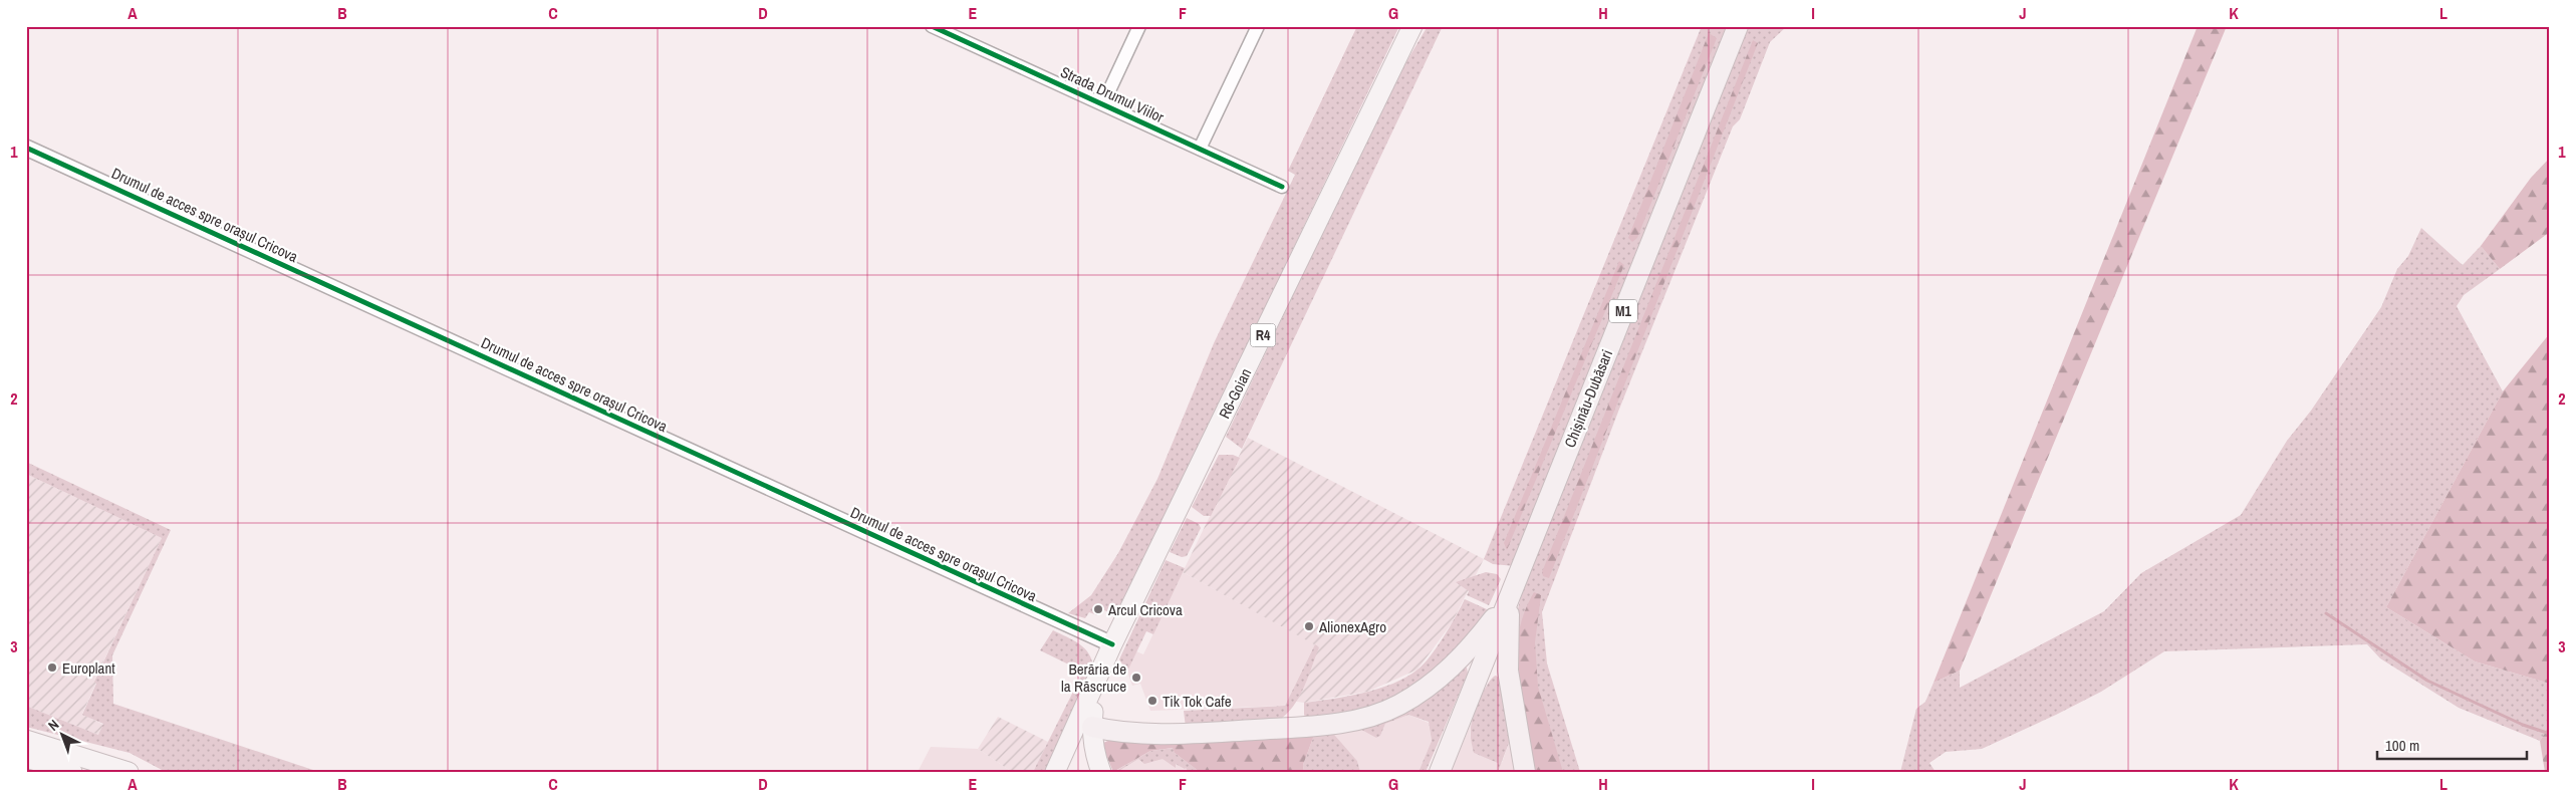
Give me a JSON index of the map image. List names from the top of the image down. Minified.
{"streets":{"highway":["M1","Chișinău-Dubăsari"],"main road":["R4","R6-Goian"],"street":["Strada Drumul Viilor","Drumul de acces spre orașul Cricova"]},"crossings":[["Drumul de acces spre orașul Cricova","R6-Goian"]],"places":["Arcul Cricova","AlionexAgro","Europlant","Berăria de la Răscruce","Tik Tok Cafe"],"scale_bar":"100 m","north":"top left","grid":{"columns":["A","B","C","D","E","F","G","H","I","J","K","L"],"rows":["1","2","3"]}}
